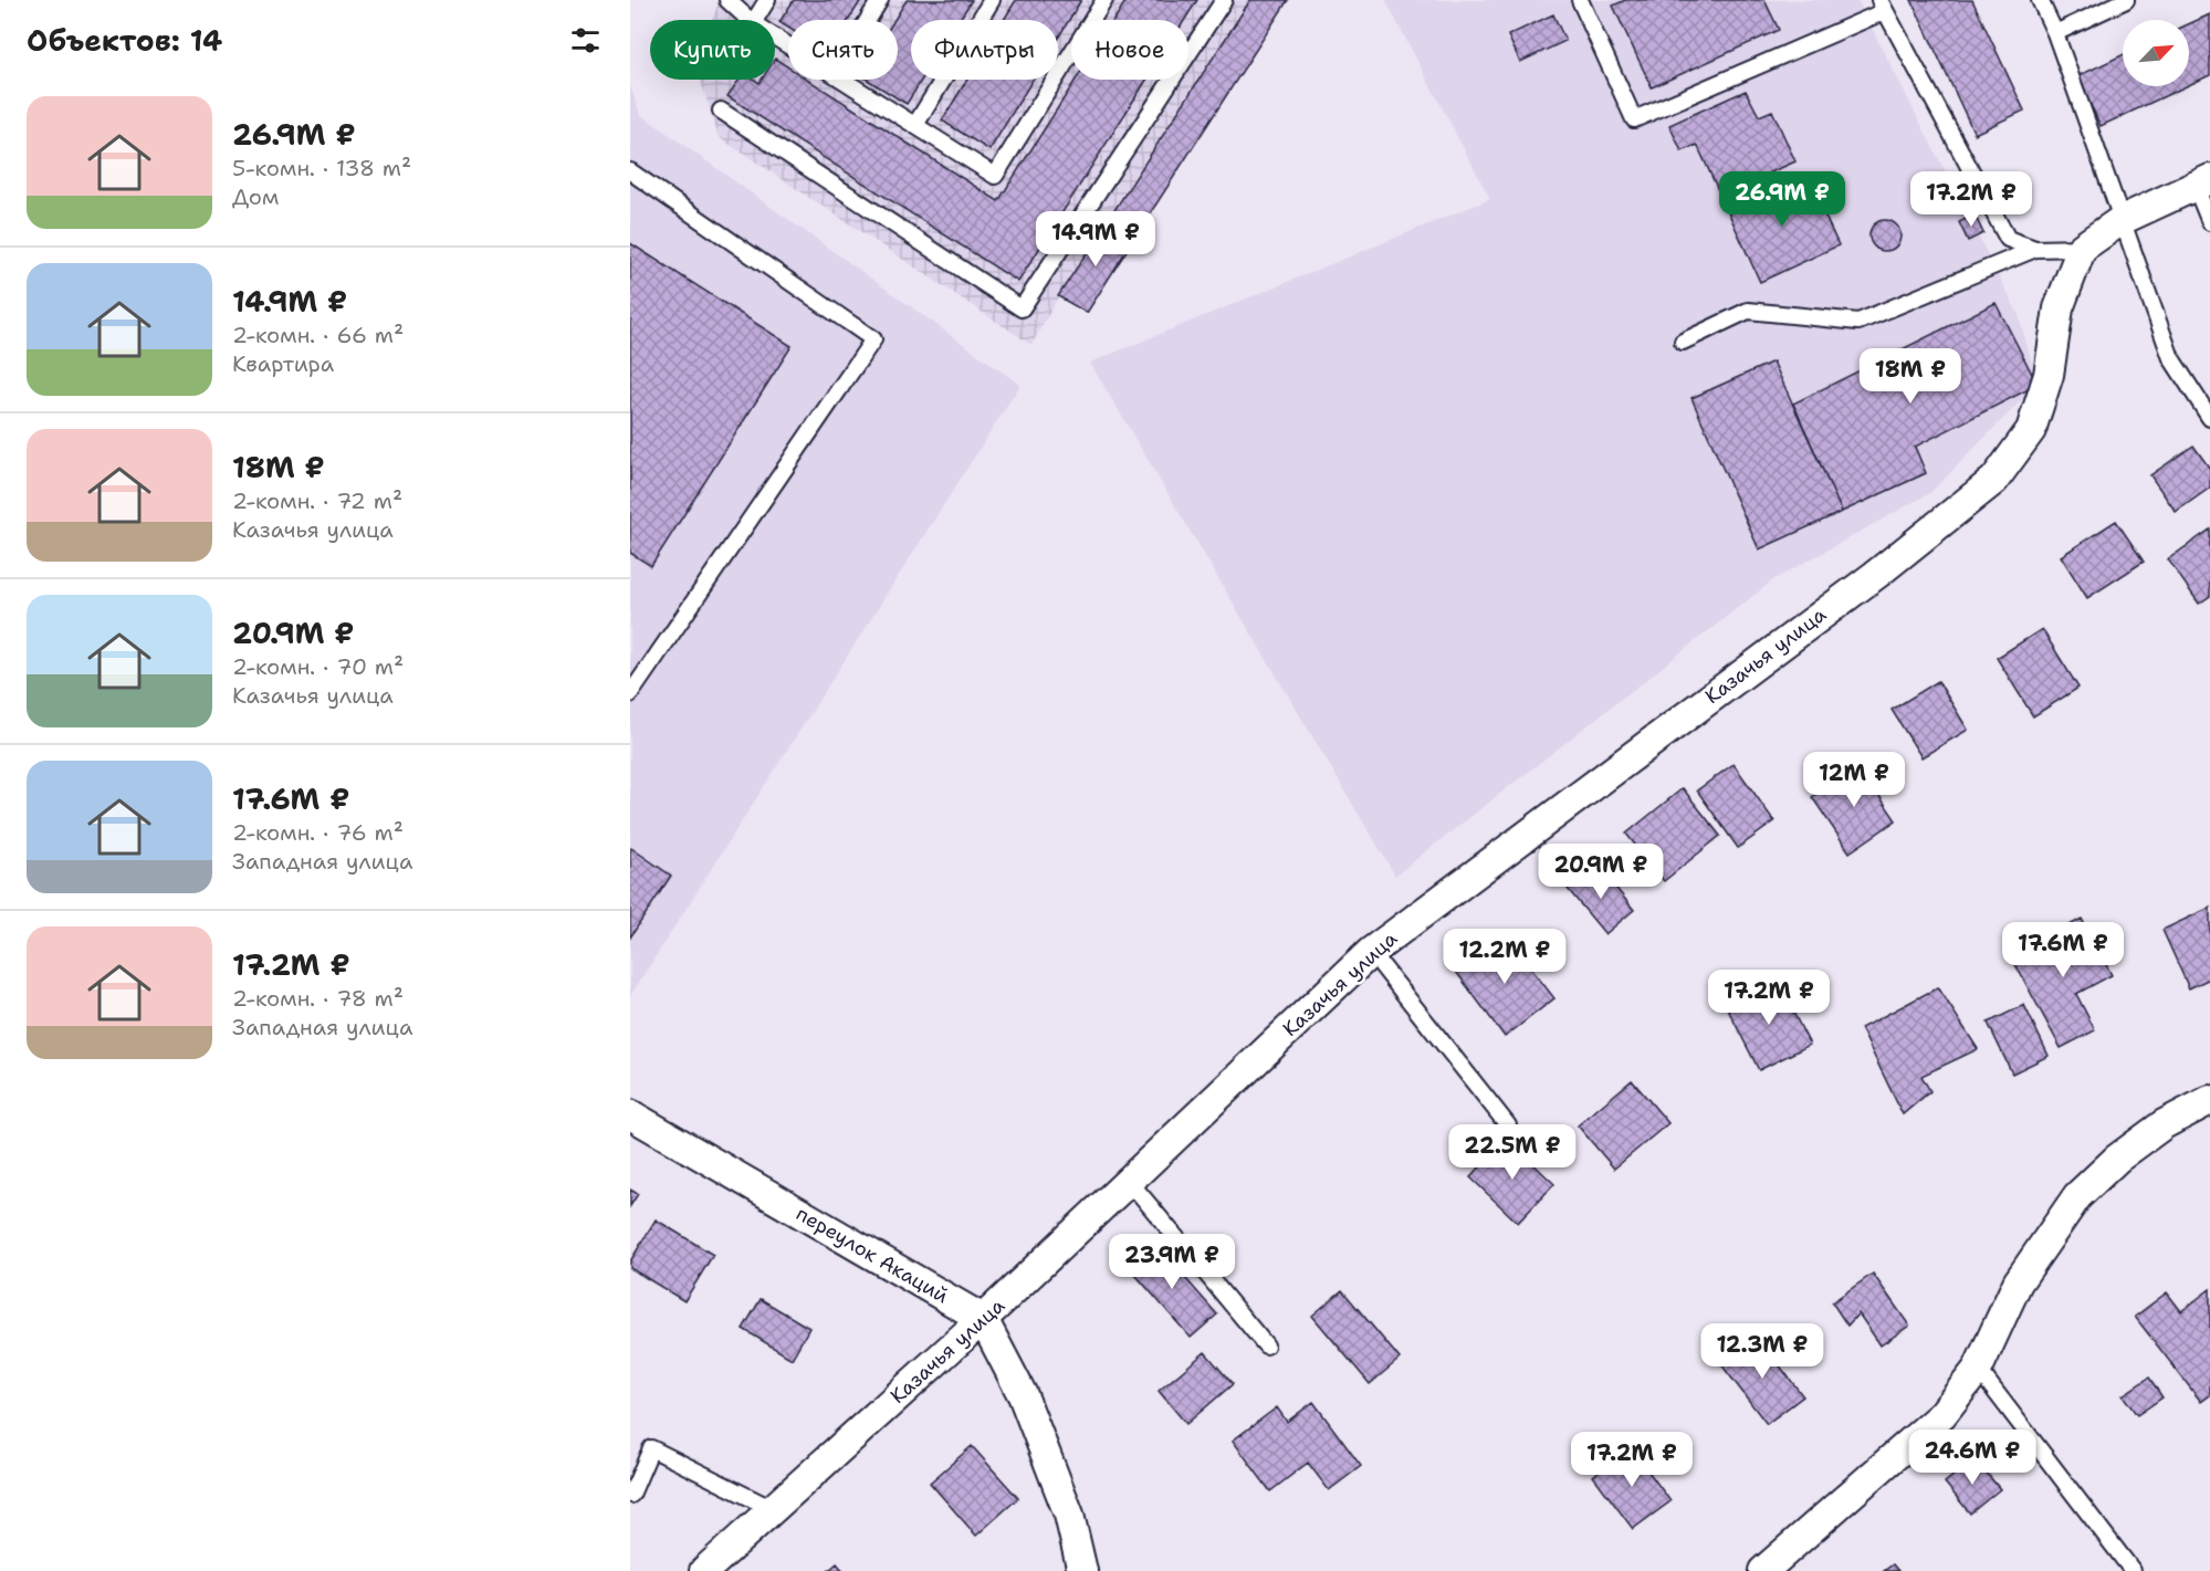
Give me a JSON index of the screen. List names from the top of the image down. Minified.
{"streets":{"street":["Казачья улица","переулок Акаций"]},"crossings":[["Казачья улица","переулок Акаций"]],"north":"top right","page":{"heading":"Объектов: 14","chip":["Купить","Снять","Фильтры","Новое"],"list":[{"name":"26.9M ₽","note":"5-комн. · 138 m² · Дом"},{"name":"14.9M ₽","note":"2-комн. · 66 m² · Квартира"},{"name":"18M ₽","note":"2-комн. · 72 m² · Казачья улица"},{"name":"20.9M ₽","note":"2-комн. · 70 m² · Казачья улица"},{"name":"17.6M ₽","note":"2-комн. · 76 m² · Западная улица"},{"name":"17.2M ₽","note":"2-комн. · 78 m² · Западная улица"}],"price":["26.9M ₽","17.2M ₽","14.9M ₽","18M ₽","12M ₽","20.9M ₽","17.6M ₽","12.2M ₽","17.2M ₽","22.5M ₽","23.9M ₽","12.3M ₽","24.6M ₽","17.2M ₽"]}}
